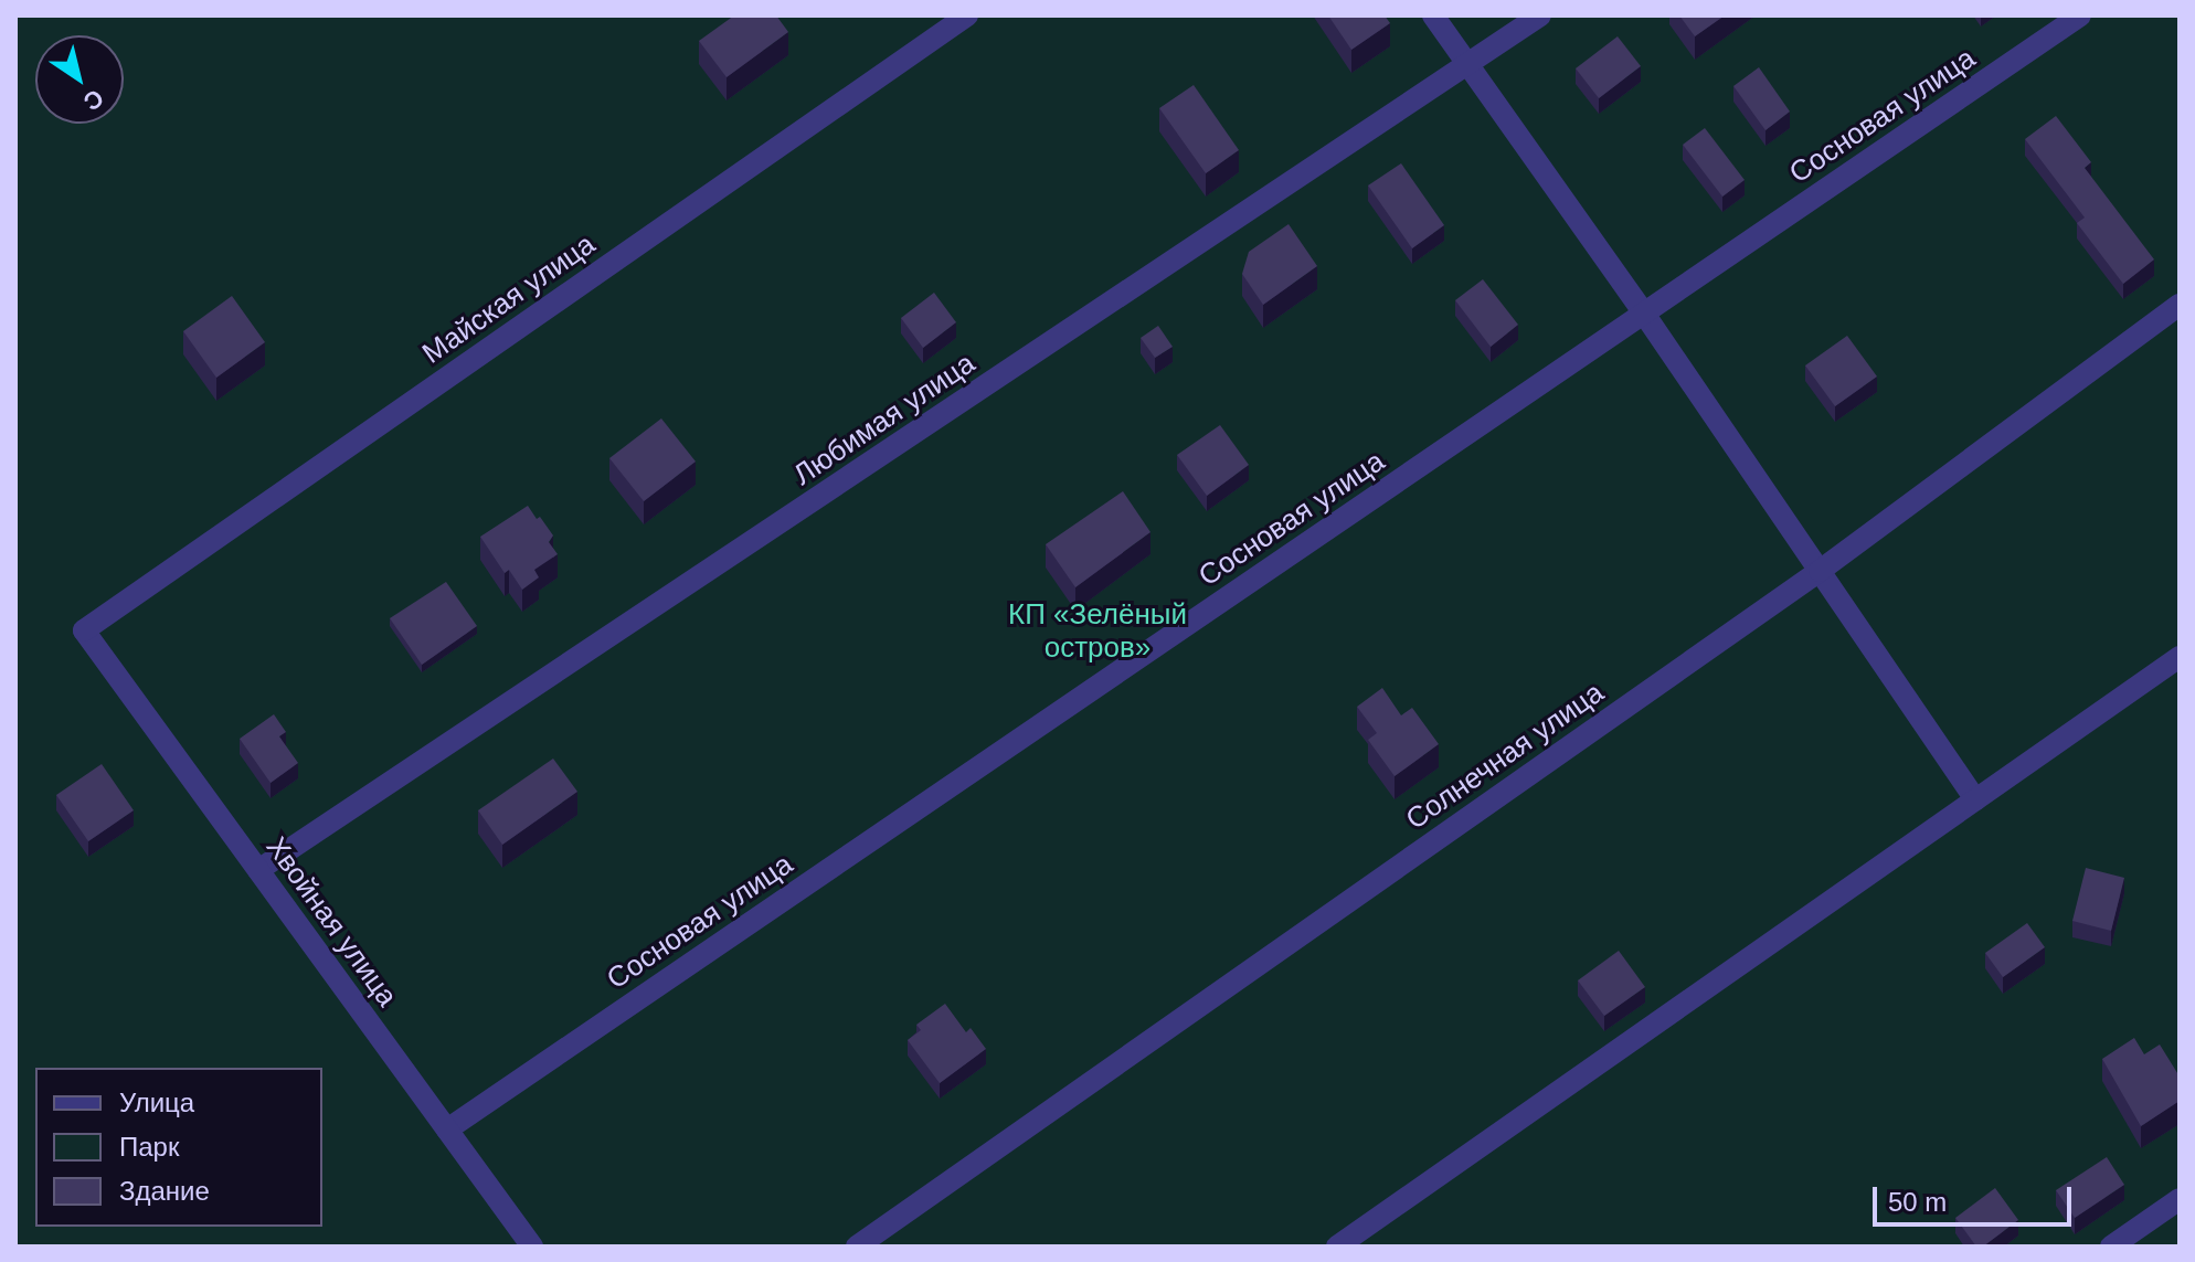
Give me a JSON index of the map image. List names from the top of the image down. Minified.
{"streets":{"street":["Сосновая улица","Майская улица","Любимая улица","Солнечная улица","Хвойная улица"]},"crossings":[["Сосновая улица","Хвойная улица"],["Майская улица","Хвойная улица"],["Любимая улица","Хвойная улица"]],"parks":["КП «Зелёный остров»"],"legend":["Улица","Парк","Здание"],"scale_bar":"50 m","north":"bottom right"}
